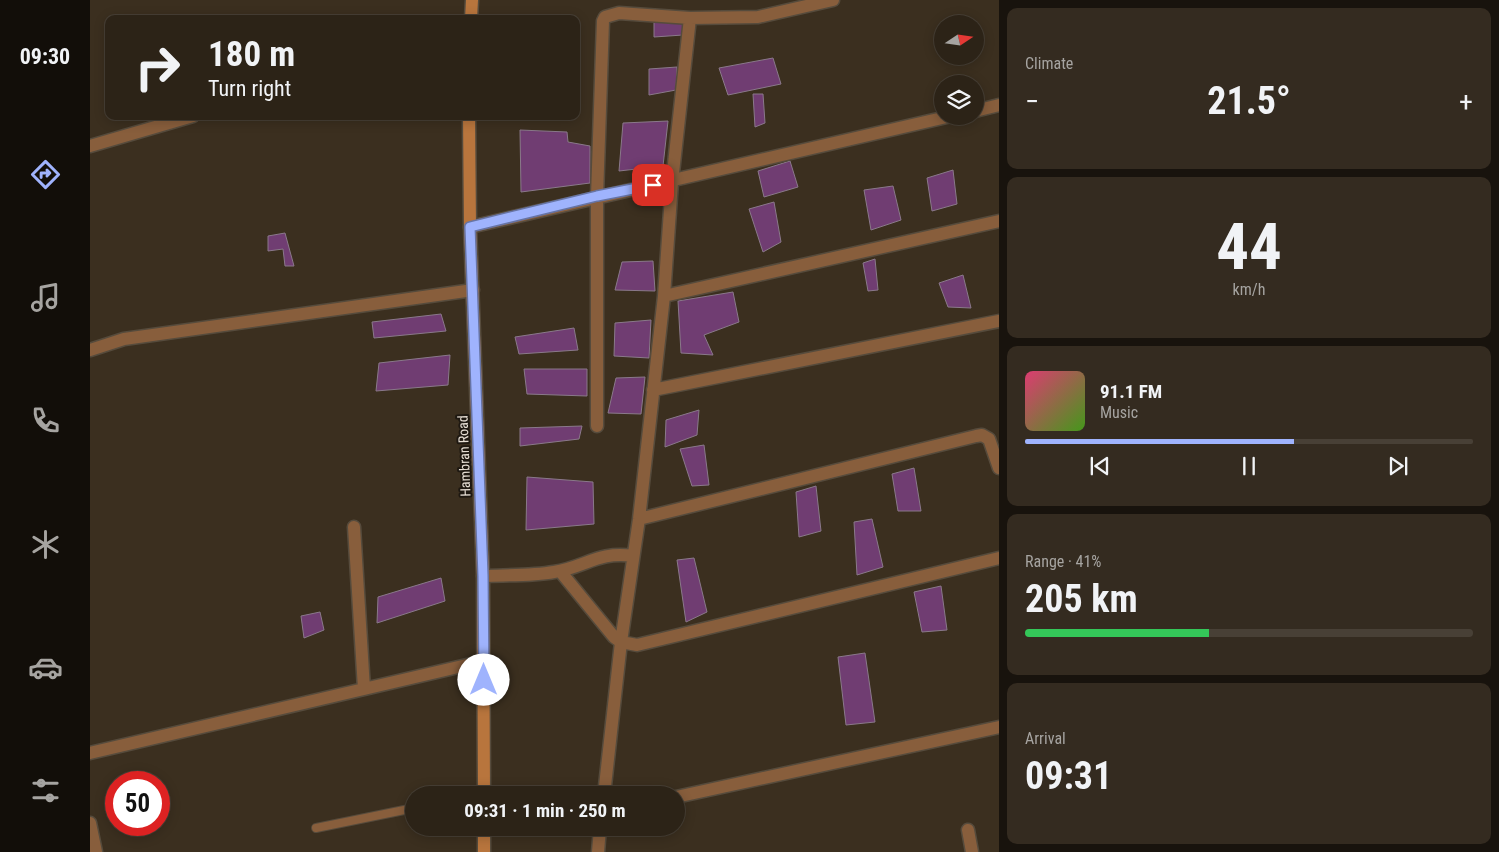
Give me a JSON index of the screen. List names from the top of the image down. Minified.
{"streets":{"main road":["Hambran Road"]},"north":"right","page":{"tabs":"09:30","tile":["Climate",["44","km/h"],["Range · 41%","205 km"],["Arrival","09:31"]],"turn":["180 m","Turn right"],"heat":["−","21.5°","+"],"song":["91.1 FM","Music"],"limit":"50","trip":"09:31 · 1 min · 250 m"}}
